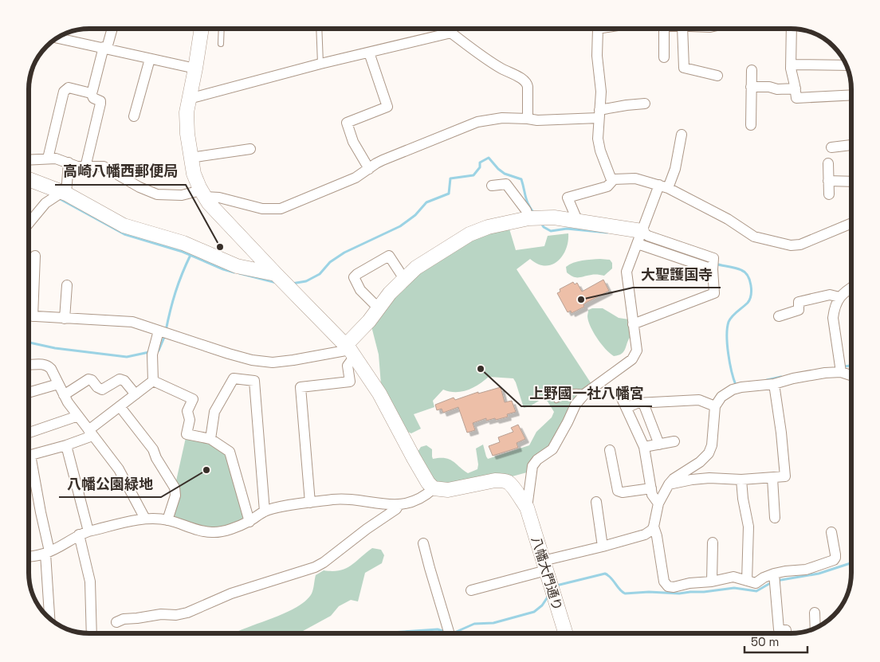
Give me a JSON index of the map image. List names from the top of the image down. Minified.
{"streets":{"street":["八幡大門通り"]},"places":["高崎八幡西郵便局","大聖護国寺","上野國一社八幡宮","八幡公園緑地"],"scale_bar":"50 m"}
